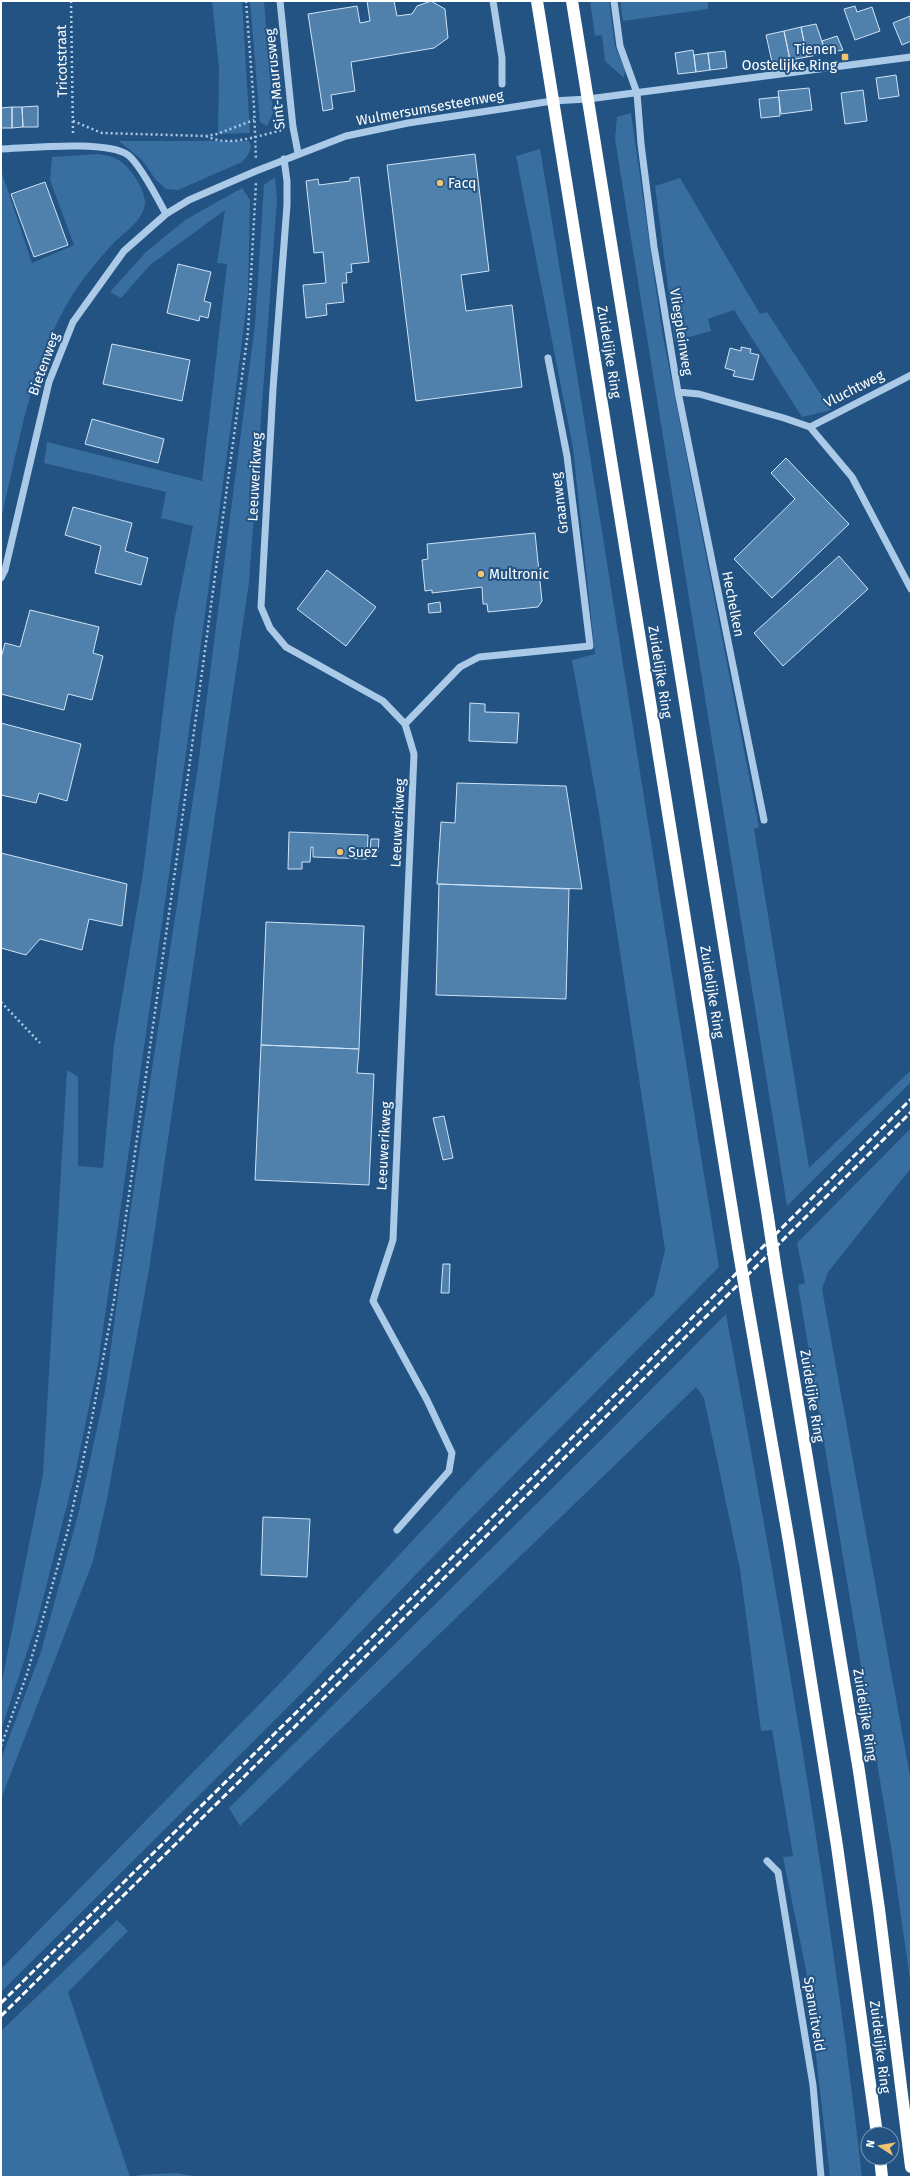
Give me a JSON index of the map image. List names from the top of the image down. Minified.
{"streets":{"highway":["Zuidelijke Ring"],"street":["Sint-Maurusweg","Wulmersumsesteenweg","Vliegpleinweg","Bietenweg","Vluchtweg","Leeuwerikweg","Graanweg","Hechelken","Spanuitveld"],"path":["Tricotstraat"]},"crossings":[["Sint-Maurusweg","Wulmersumsesteenweg"],["Wulmersumsesteenweg","Vliegpleinweg"],["Wulmersumsesteenweg","Zuidelijke Ring"],["Wulmersumsesteenweg","Bietenweg"],["Wulmersumsesteenweg","Leeuwerikweg"],["Vliegpleinweg","Vluchtweg"],["Vliegpleinweg","Hechelken"],["Leeuwerikweg","Graanweg"]],"places":{"transit":["Tienen Oostelijke Ring"],"other":["Facq","Multronic","Suez"]},"north":"left"}
